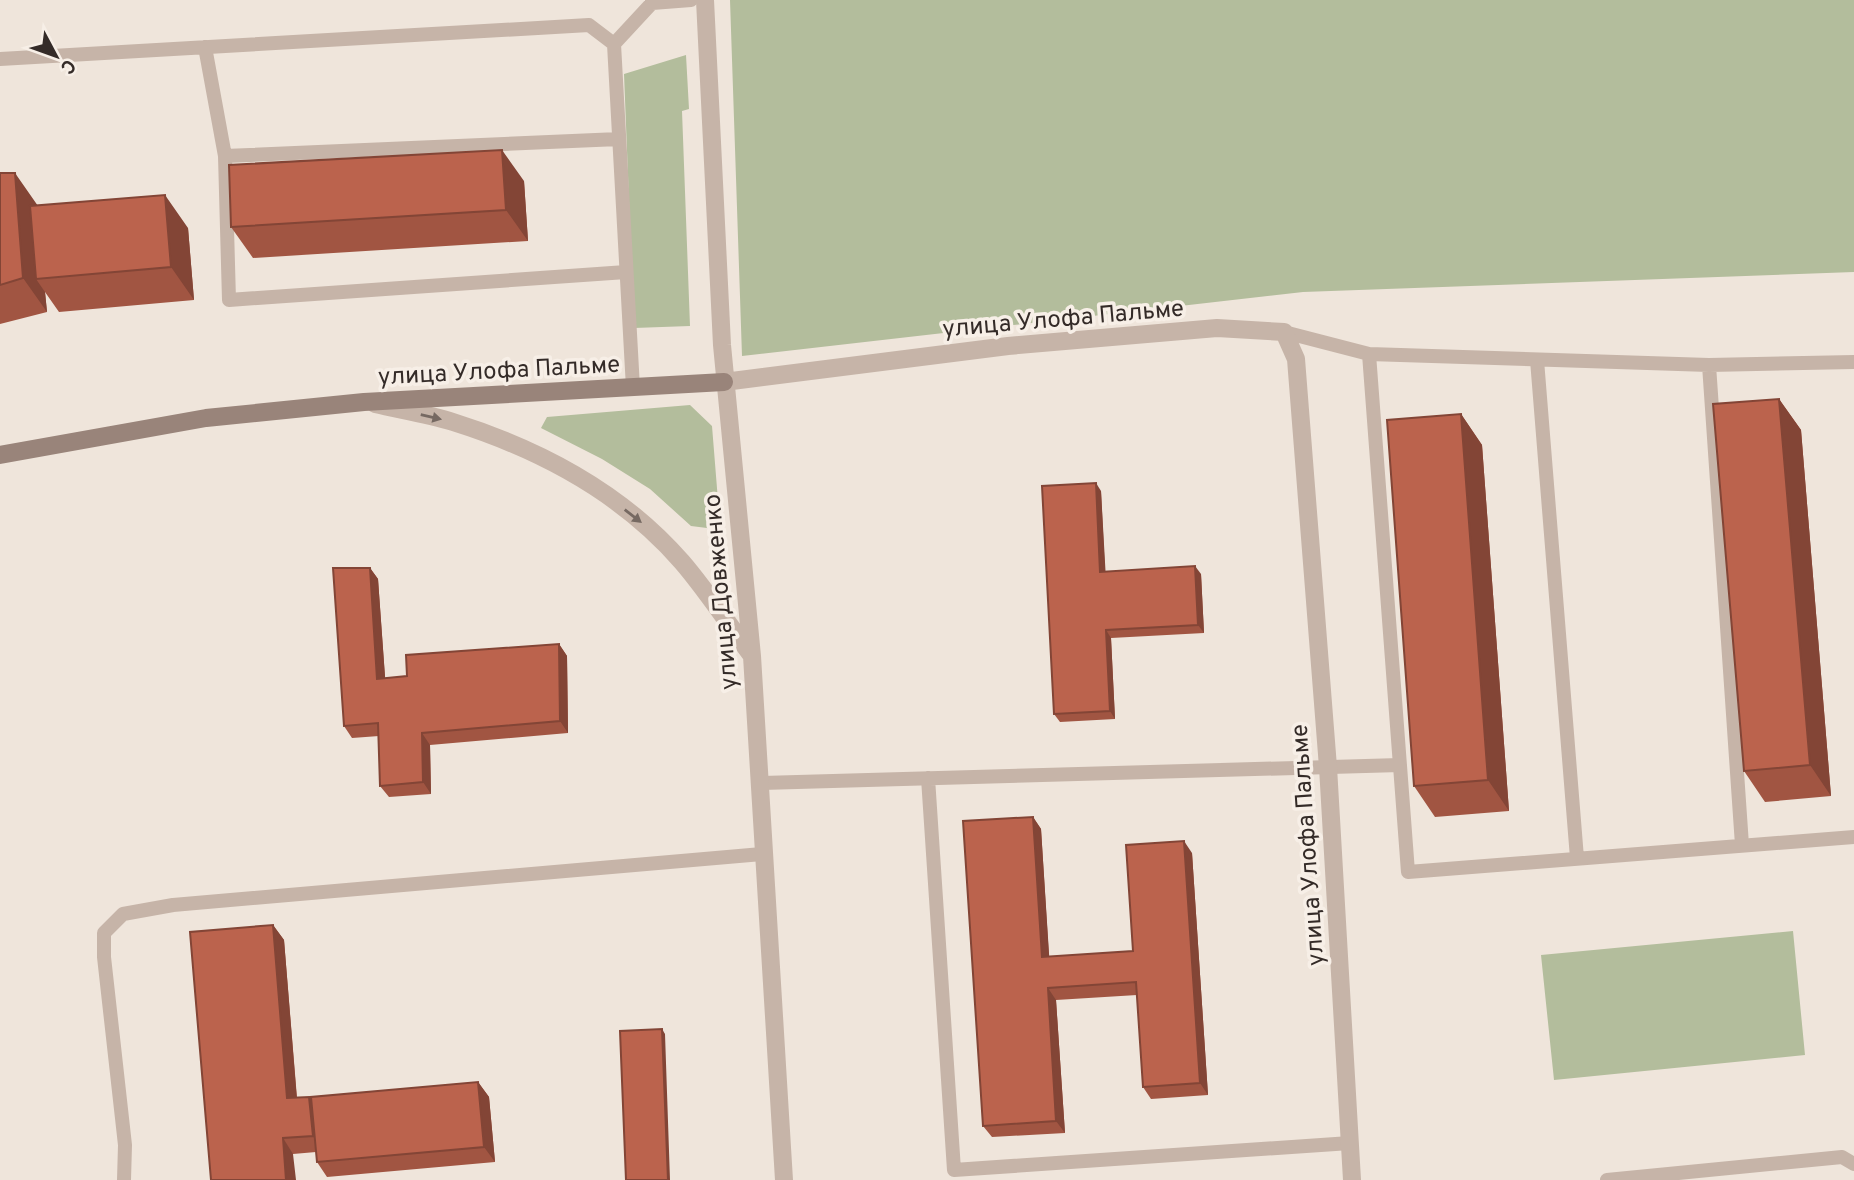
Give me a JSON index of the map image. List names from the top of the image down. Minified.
{"streets":{"street":["улица Улофа Пальме","улица Довженко"]},"crossings":[["улица Улофа Пальме","улица Довженко"]],"north":"bottom right"}
